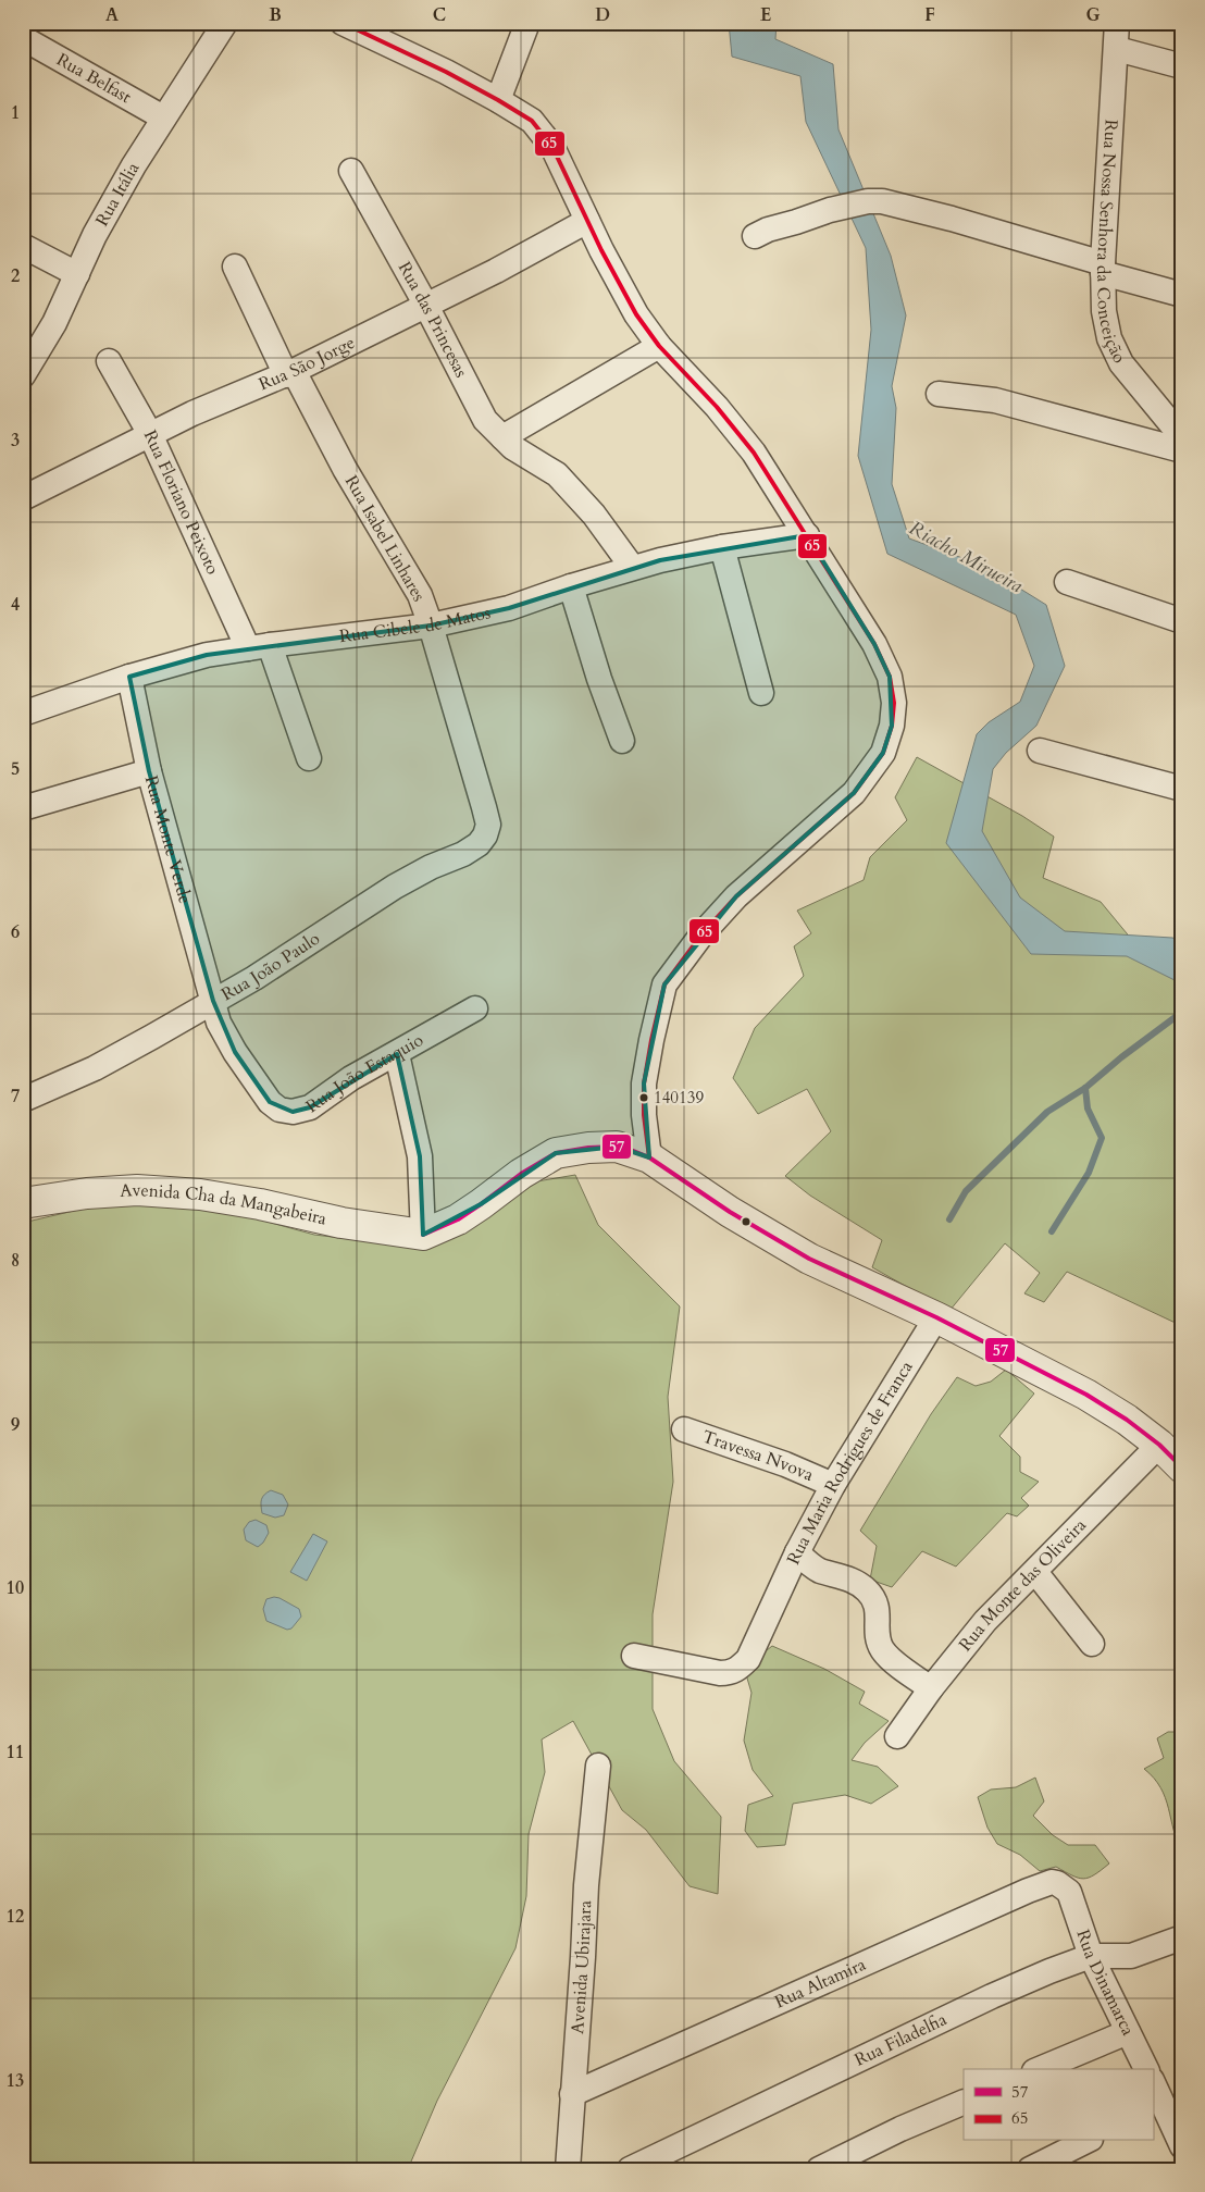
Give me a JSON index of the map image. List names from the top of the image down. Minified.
{"streets":{"street":["Rua Belfast","Rua Itália","Rua Nossa Senhora da Conceição","Rua das Princesas","Rua São Jorge","Rua Floriano Peixoto","Rua Isabel Linhares","Rua Cibele de Matos","Rua Monte Verde","Rua João Paulo","Rua João Estaquio","Avenida Cha da Mangabeira","Travessa Nvova","Rua Maria Rodrigues de Franca","Rua Monte das Oliveira","Avenida Ubirajara","Rua Dinamarca","Rua Altamira","Rua Filadelfia"]},"crossings":[["Rua Belfast","Rua Itália"],["Rua das Princesas","Rua São Jorge"],["Rua das Princesas","Rua Cibele de Matos"],["Rua São Jorge","Rua Floriano Peixoto"],["Rua São Jorge","Rua Isabel Linhares"],["Rua Floriano Peixoto","Rua Cibele de Matos"],["Rua Isabel Linhares","Rua Cibele de Matos"],["Rua Isabel Linhares","Rua João Paulo"],["Rua Cibele de Matos","Rua Monte Verde"],["Rua Monte Verde","Rua João Paulo"],["Rua Monte Verde","Rua João Estaquio"],["Rua João Paulo","Rua João Estaquio"],["Travessa Nvova","Rua Maria Rodrigues de Franca"],["Avenida Ubirajara","Rua Altamira"],["Rua Dinamarca","Rua Altamira"],["Rua Dinamarca","Rua Filadelfia"]],"water":["Riacho Mirueira"],"places":["140139"],"lines":["transit line 65","transit line 57"],"legend":["57","65"],"grid":{"columns":["A","B","C","D","E","F","G"],"rows":["1","2","3","4","5","6","7","8","9","10","11","12","13"]}}
